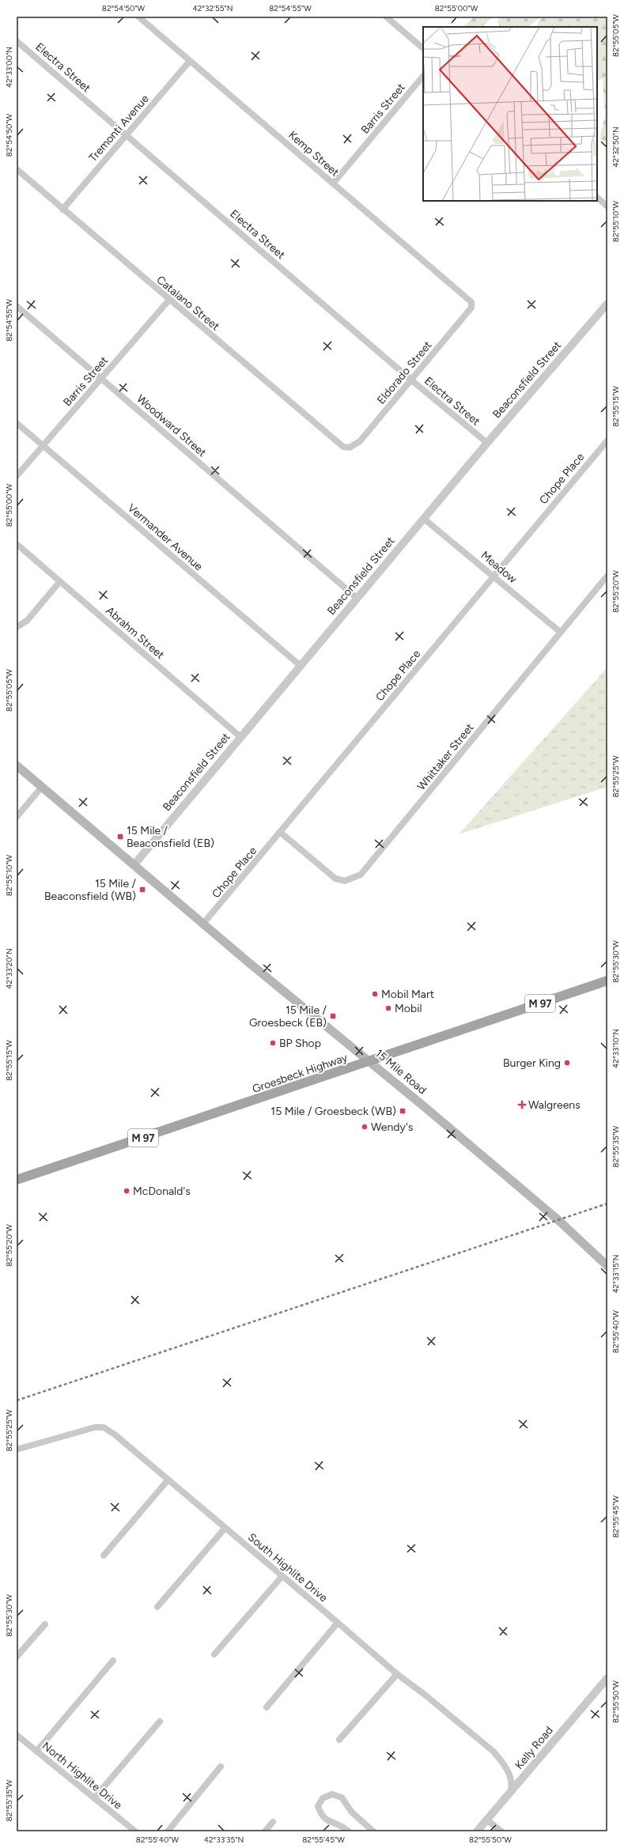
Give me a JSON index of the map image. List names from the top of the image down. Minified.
{"streets":{"main road":["M 97","15 Mile Road","Groesbeck Highway"],"street":["Electra Street","Barris Street","Tremonti Avenue","Kemp Street","Catalano Street","Eldorado Street","Beaconsfield Street","Woodward Street","Chope Place","Vermander Avenue","Meadow","Abrahm Street","Whittaker Street","South Highlite Drive","Kelly Road","North Highlite Drive"]},"crossings":[["Electra Street","Tremonti Avenue"],["Electra Street","Eldorado Street"],["Electra Street","Beaconsfield Street"],["Barris Street","Kemp Street"],["Barris Street","Catalano Street"],["Barris Street","Woodward Street"],["Barris Street","Vermander Avenue"],["Tremonti Avenue","Kemp Street"],["Tremonti Avenue","Catalano Street"],["Kemp Street","Eldorado Street"],["Catalano Street","Eldorado Street"],["Beaconsfield Street","Woodward Street"],["Beaconsfield Street","Vermander Avenue"],["Beaconsfield Street","Meadow"],["Beaconsfield Street","Abrahm Street"],["Beaconsfield Street","15 Mile Road"],["Chope Place","Meadow"],["Chope Place","Whittaker Street"],["Chope Place","15 Mile Road"],["Meadow","Whittaker Street"],["15 Mile Road","Groesbeck Highway"],["South Highlite Drive","Kelly Road"]],"places":{"transit":["15 Mile / Beaconsfield (EB)","15 Mile / Beaconsfield (WB)","15 Mile / Groesbeck (EB)","15 Mile / Groesbeck (WB)"],"other":["Mobil Mart","Mobil","BP Shop","Burger King","Wendy's","McDonald's"],"health":["Walgreens"]},"coordinates":["82°54'50\"W","42°32'55\"N","82°54'55\"W","82°55'00\"W","82°55'05\"W","42°33'00\"N","42°32'50\"N","82°55'10\"W","82°55'15\"W","82°55'20\"W","82°55'25\"W","82°55'30\"W","42°33'20\"N","42°33'10\"N","82°55'35\"W","42°33'15\"N","82°55'40\"W","82°55'45\"W","82°55'50\"W","42°33'35\"N"]}
